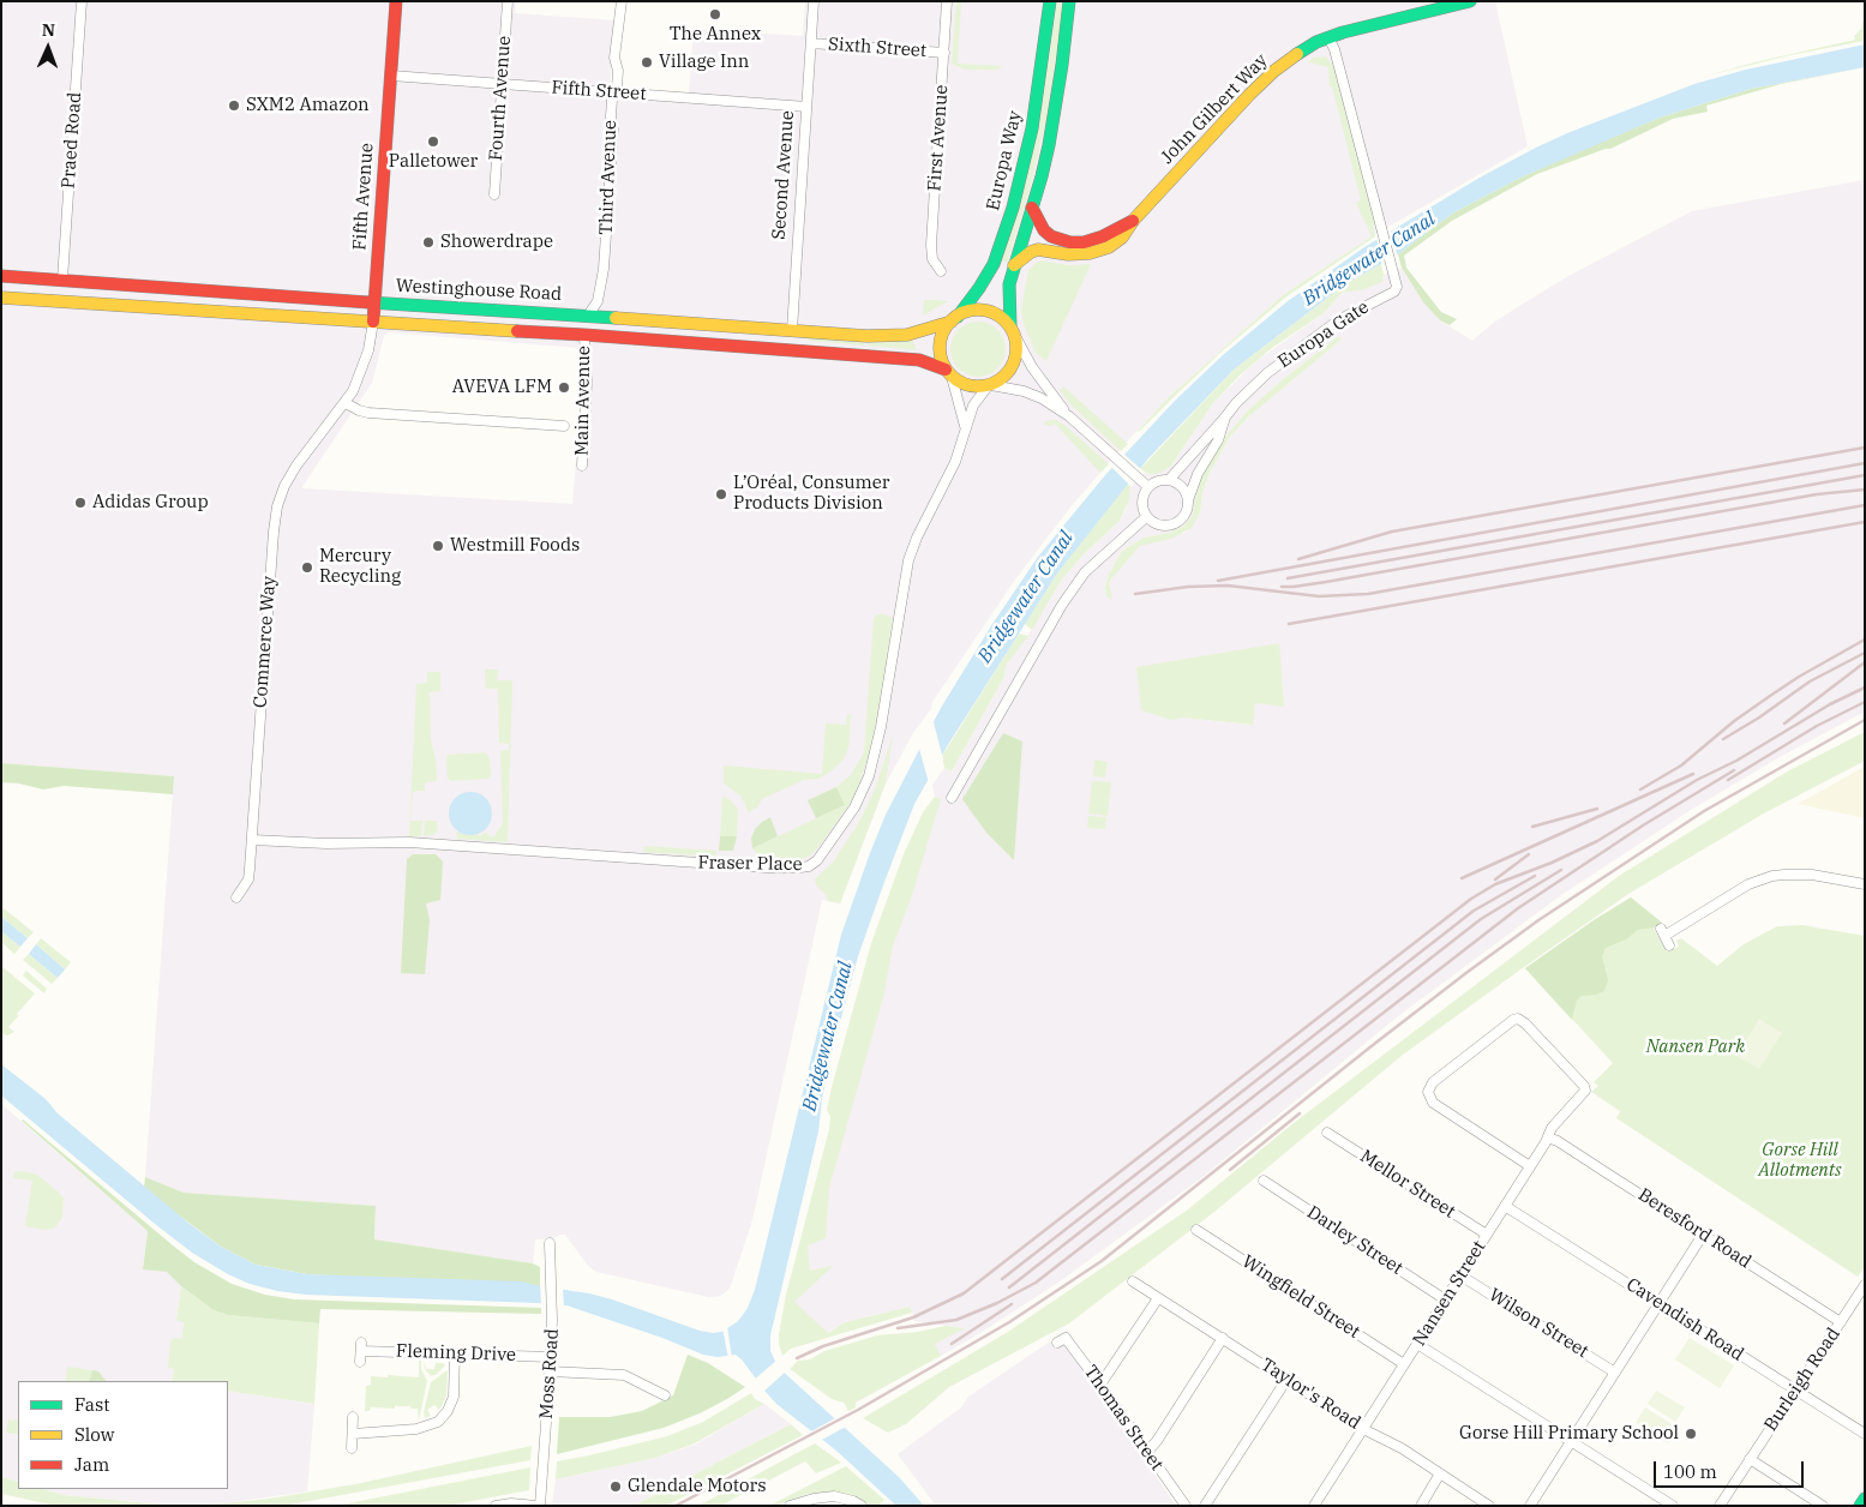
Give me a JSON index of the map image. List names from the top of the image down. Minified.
{"streets":{"main road":["John Gilbert Way","Europa Way","Second Avenue","Fifth Avenue","Westinghouse Road"],"street":["Sixth Street","Fifth Street","Fourth Avenue","First Avenue","Praed Road","Third Avenue","Europa Gate","Main Avenue","Commerce Way","Fraser Place","Mellor Street","Beresford Road","Darley Street","Nansen Street","Wingfield Street","Cavendish Road","Wilson Street","Fleming Drive","Moss Road","Burleigh Road","Taylor's Road","Thomas Street"]},"crossings":[["Sixth Street","First Avenue"],["Sixth Street","Second Avenue"],["Fifth Street","Fourth Avenue"],["Fifth Street","Second Avenue"],["Fifth Street","Third Avenue"],["Fifth Street","Fifth Avenue"],["John Gilbert Way","Europa Way"],["John Gilbert Way","Europa Gate"],["Praed Road","Westinghouse Road"],["Europa Way","Westinghouse Road"],["Europa Way","Fraser Place"],["Second Avenue","Westinghouse Road"],["Third Avenue","Westinghouse Road"],["Fifth Avenue","Westinghouse Road"],["Fifth Avenue","Commerce Way"],["Westinghouse Road","Main Avenue"],["Westinghouse Road","Commerce Way"],["Westinghouse Road","Fraser Place"],["Commerce Way","Fraser Place"],["Mellor Street","Nansen Street"],["Beresford Road","Nansen Street"],["Beresford Road","Burleigh Road"],["Darley Street","Nansen Street"],["Nansen Street","Wingfield Street"],["Nansen Street","Cavendish Road"],["Nansen Street","Wilson Street"],["Nansen Street","Taylor's Road"],["Cavendish Road","Burleigh Road"],["Fleming Drive","Moss Road"]],"water":["Bridgewater Canal"],"parks":["Nansen Park","Gorse Hill Allotments"],"places":["The Annex","Village Inn","SXM2 Amazon","Palletower","Showerdrape","AVEVA LFM","L’Oréal, Consumer Products Division","Adidas Group","Westmill Foods","Mercury Recycling","Gorse Hill Primary School","Glendale Motors"],"legend":["Fast","Slow","Jam"],"scale_bar":"100 m","north":"top"}
